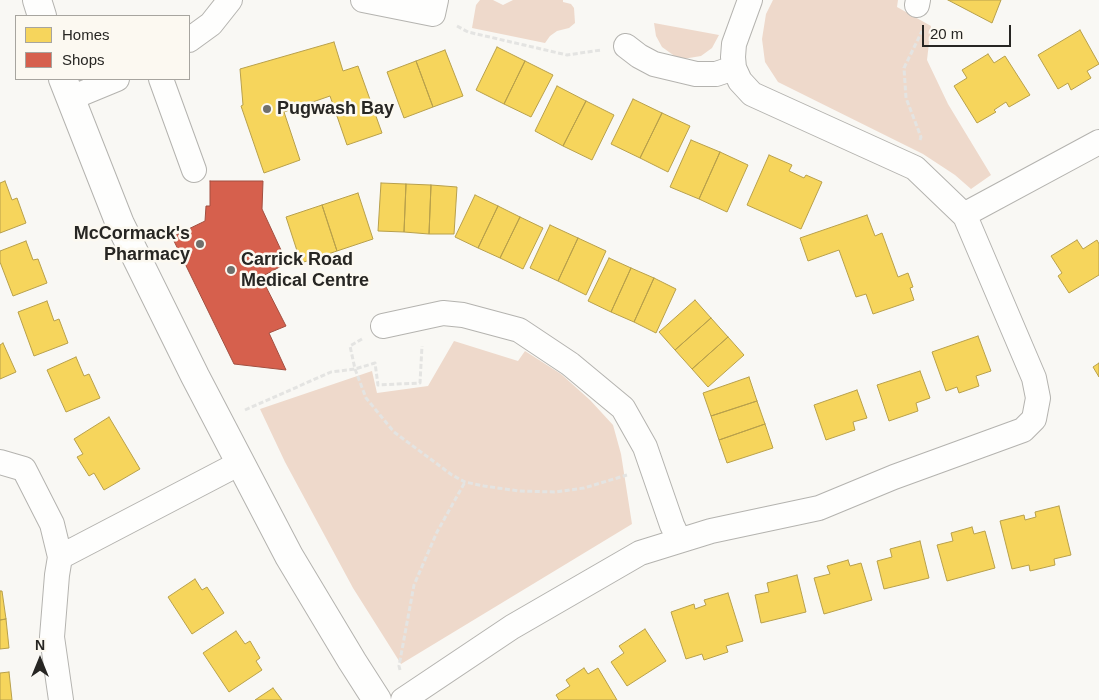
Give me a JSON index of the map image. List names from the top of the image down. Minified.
{"places":["Pugwash Bay","McCormack's Pharmacy","Carrick Road Medical Centre"],"legend":["Homes","Shops"],"scale_bar":"20 m","north":"top"}
